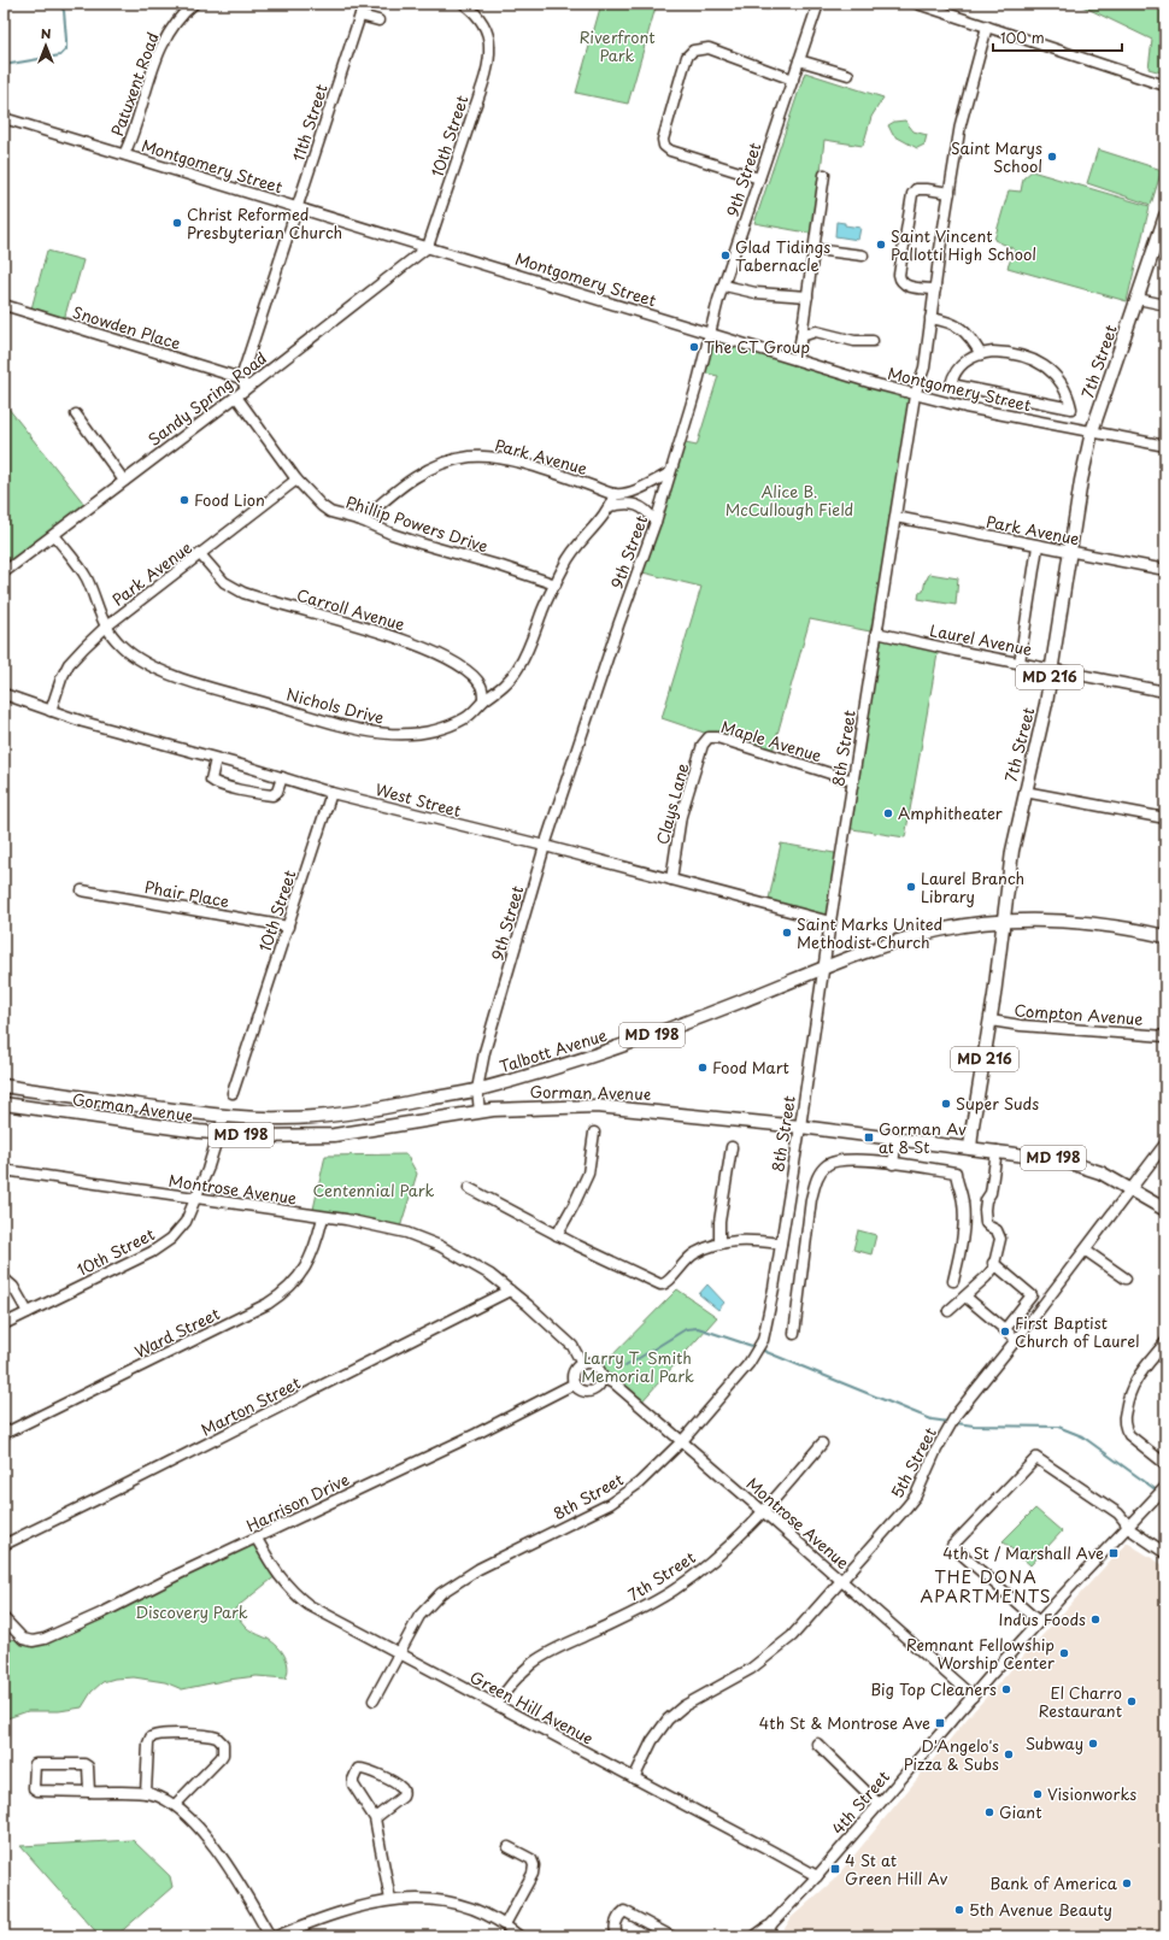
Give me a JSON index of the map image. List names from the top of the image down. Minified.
{"streets":{"main road":["7th Street","MD 216","MD 198","Talbott Avenue","Gorman Avenue"],"street":["Patuxent Road","11th Street","10th Street","Montgomery Street","9th Street","Snowden Place","Sandy Spring Road","Park Avenue","Phillip Powers Drive","Carroll Avenue","Laurel Avenue","Nichols Drive","Maple Avenue","8th Street","West Street","Clays Lane","Phair Place","Compton Avenue","Montrose Avenue","Ward Street","Marton Street","5th Street","Harrison Drive","Green Hill Avenue","4th Street"]},"crossings":[["Patuxent Road","Montgomery Street"],["11th Street","Montgomery Street"],["11th Street","Snowden Place"],["10th Street","Montgomery Street"],["10th Street","Sandy Spring Road"],["10th Street","West Street"],["10th Street","Phair Place"],["10th Street","Gorman Avenue"],["10th Street","Montrose Avenue"],["Montgomery Street","9th Street"],["Montgomery Street","7th Street"],["Montgomery Street","Sandy Spring Road"],["Montgomery Street","8th Street"],["9th Street","West Street"],["9th Street","Talbott Avenue"],["9th Street","Gorman Avenue"],["7th Street","Park Avenue"],["7th Street","Laurel Avenue"],["7th Street","Compton Avenue"],["7th Street","Talbott Avenue"],["7th Street","Gorman Avenue"],["7th Street","Montrose Avenue"],["7th Street","Green Hill Avenue"],["Sandy Spring Road","Phillip Powers Drive"],["Sandy Spring Road","Nichols Drive"],["Park Avenue","Phillip Powers Drive"],["Park Avenue","Carroll Avenue"],["Park Avenue","Nichols Drive"],["Park Avenue","8th Street"],["Park Avenue","West Street"],["Phillip Powers Drive","Nichols Drive"],["Carroll Avenue","Nichols Drive"],["Laurel Avenue","8th Street"],["Maple Avenue","8th Street"],["Maple Avenue","Clays Lane"],["8th Street","West Street"],["8th Street","Talbott Avenue"],["8th Street","Gorman Avenue"],["8th Street","Montrose Avenue"],["8th Street","Green Hill Avenue"],["West Street","Clays Lane"],["Talbott Avenue","Gorman Avenue"],["Gorman Avenue","5th Street"],["Montrose Avenue","Ward Street"],["Montrose Avenue","Marton Street"],["Montrose Avenue","5th Street"],["Montrose Avenue","Harrison Drive"],["Montrose Avenue","4th Street"],["5th Street","Green Hill Avenue"],["Harrison Drive","Green Hill Avenue"],["Green Hill Avenue","4th Street"]],"districts":["THE DONA APARTMENTS"],"parks":["Riverfront Park","Alice B. McCullough Field","Centennial Park","Larry T. Smith Memorial Park","Discovery Park"],"places":{"other":["Saint Marys School","Christ Reformed Presbyterian Church","Saint Vincent Pallotti High School","Glad Tidings Tabernacle","The CT Group","Food Lion","Amphitheater","Laurel Branch Library","Saint Marks United Methodist Church","Food Mart","Super Suds","First Baptist Church of Laurel","Indus Foods","Remnant Fellowship Worship Center","Big Top Cleaners","El Charro Restaurant","Subway","D'Angelo's Pizza & Subs","Visionworks","Giant","Bank of America","5th Avenue Beauty"],"transit":["Gorman Av at 8 St","4th St / Marshall Ave","4th St & Montrose Ave","4 St at Green Hill Av"]},"scale_bar":"100 m","north":"top"}
